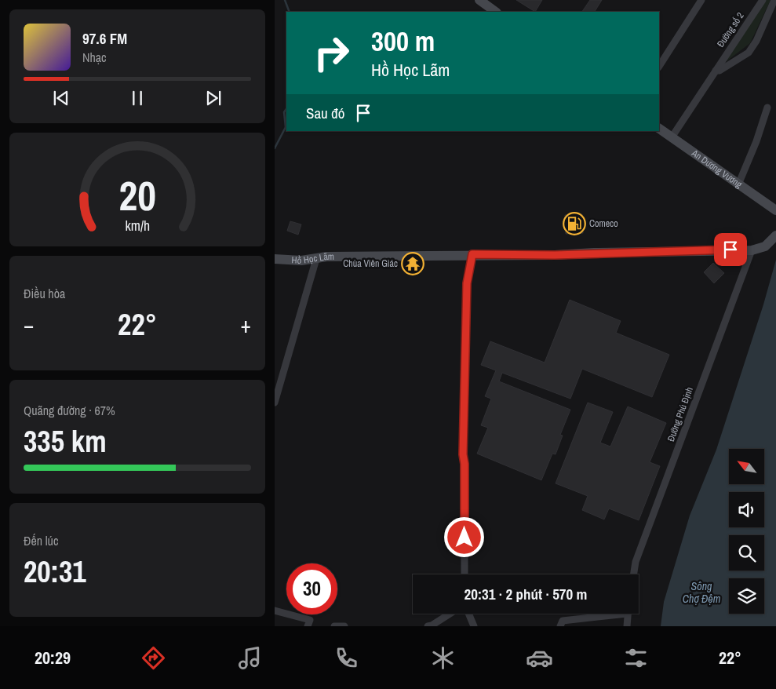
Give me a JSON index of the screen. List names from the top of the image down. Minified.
{"streets":{"main road":["An Dương Vương","Hồ Học Lãm"],"street":["Đường số 2","Đường Phú Định"]},"crossings":[["Đường số 2","An Dương Vương"],["Hồ Học Lãm","Đường Phú Định"]],"water":["Sông Chợ Đệm"],"places":{"fuel station":["Comeco"],"temple":["Chùa Viên Giác"]},"north":"top left","page":{"turn":["300 m","Hồ Học Lãm"],"song":["97.6 FM","Nhạc"],"then":"Sau đó","tile":["Điều hòa",["Quãng đường · 67%","335 km"],["Đến lúc","20:31"]],"heat":["−","22°","+"],"limit":"30","trip":"20:31 · 2 phút · 570 m","tabs":["20:29","22°"],"gauge":["20","km/h"]}}
